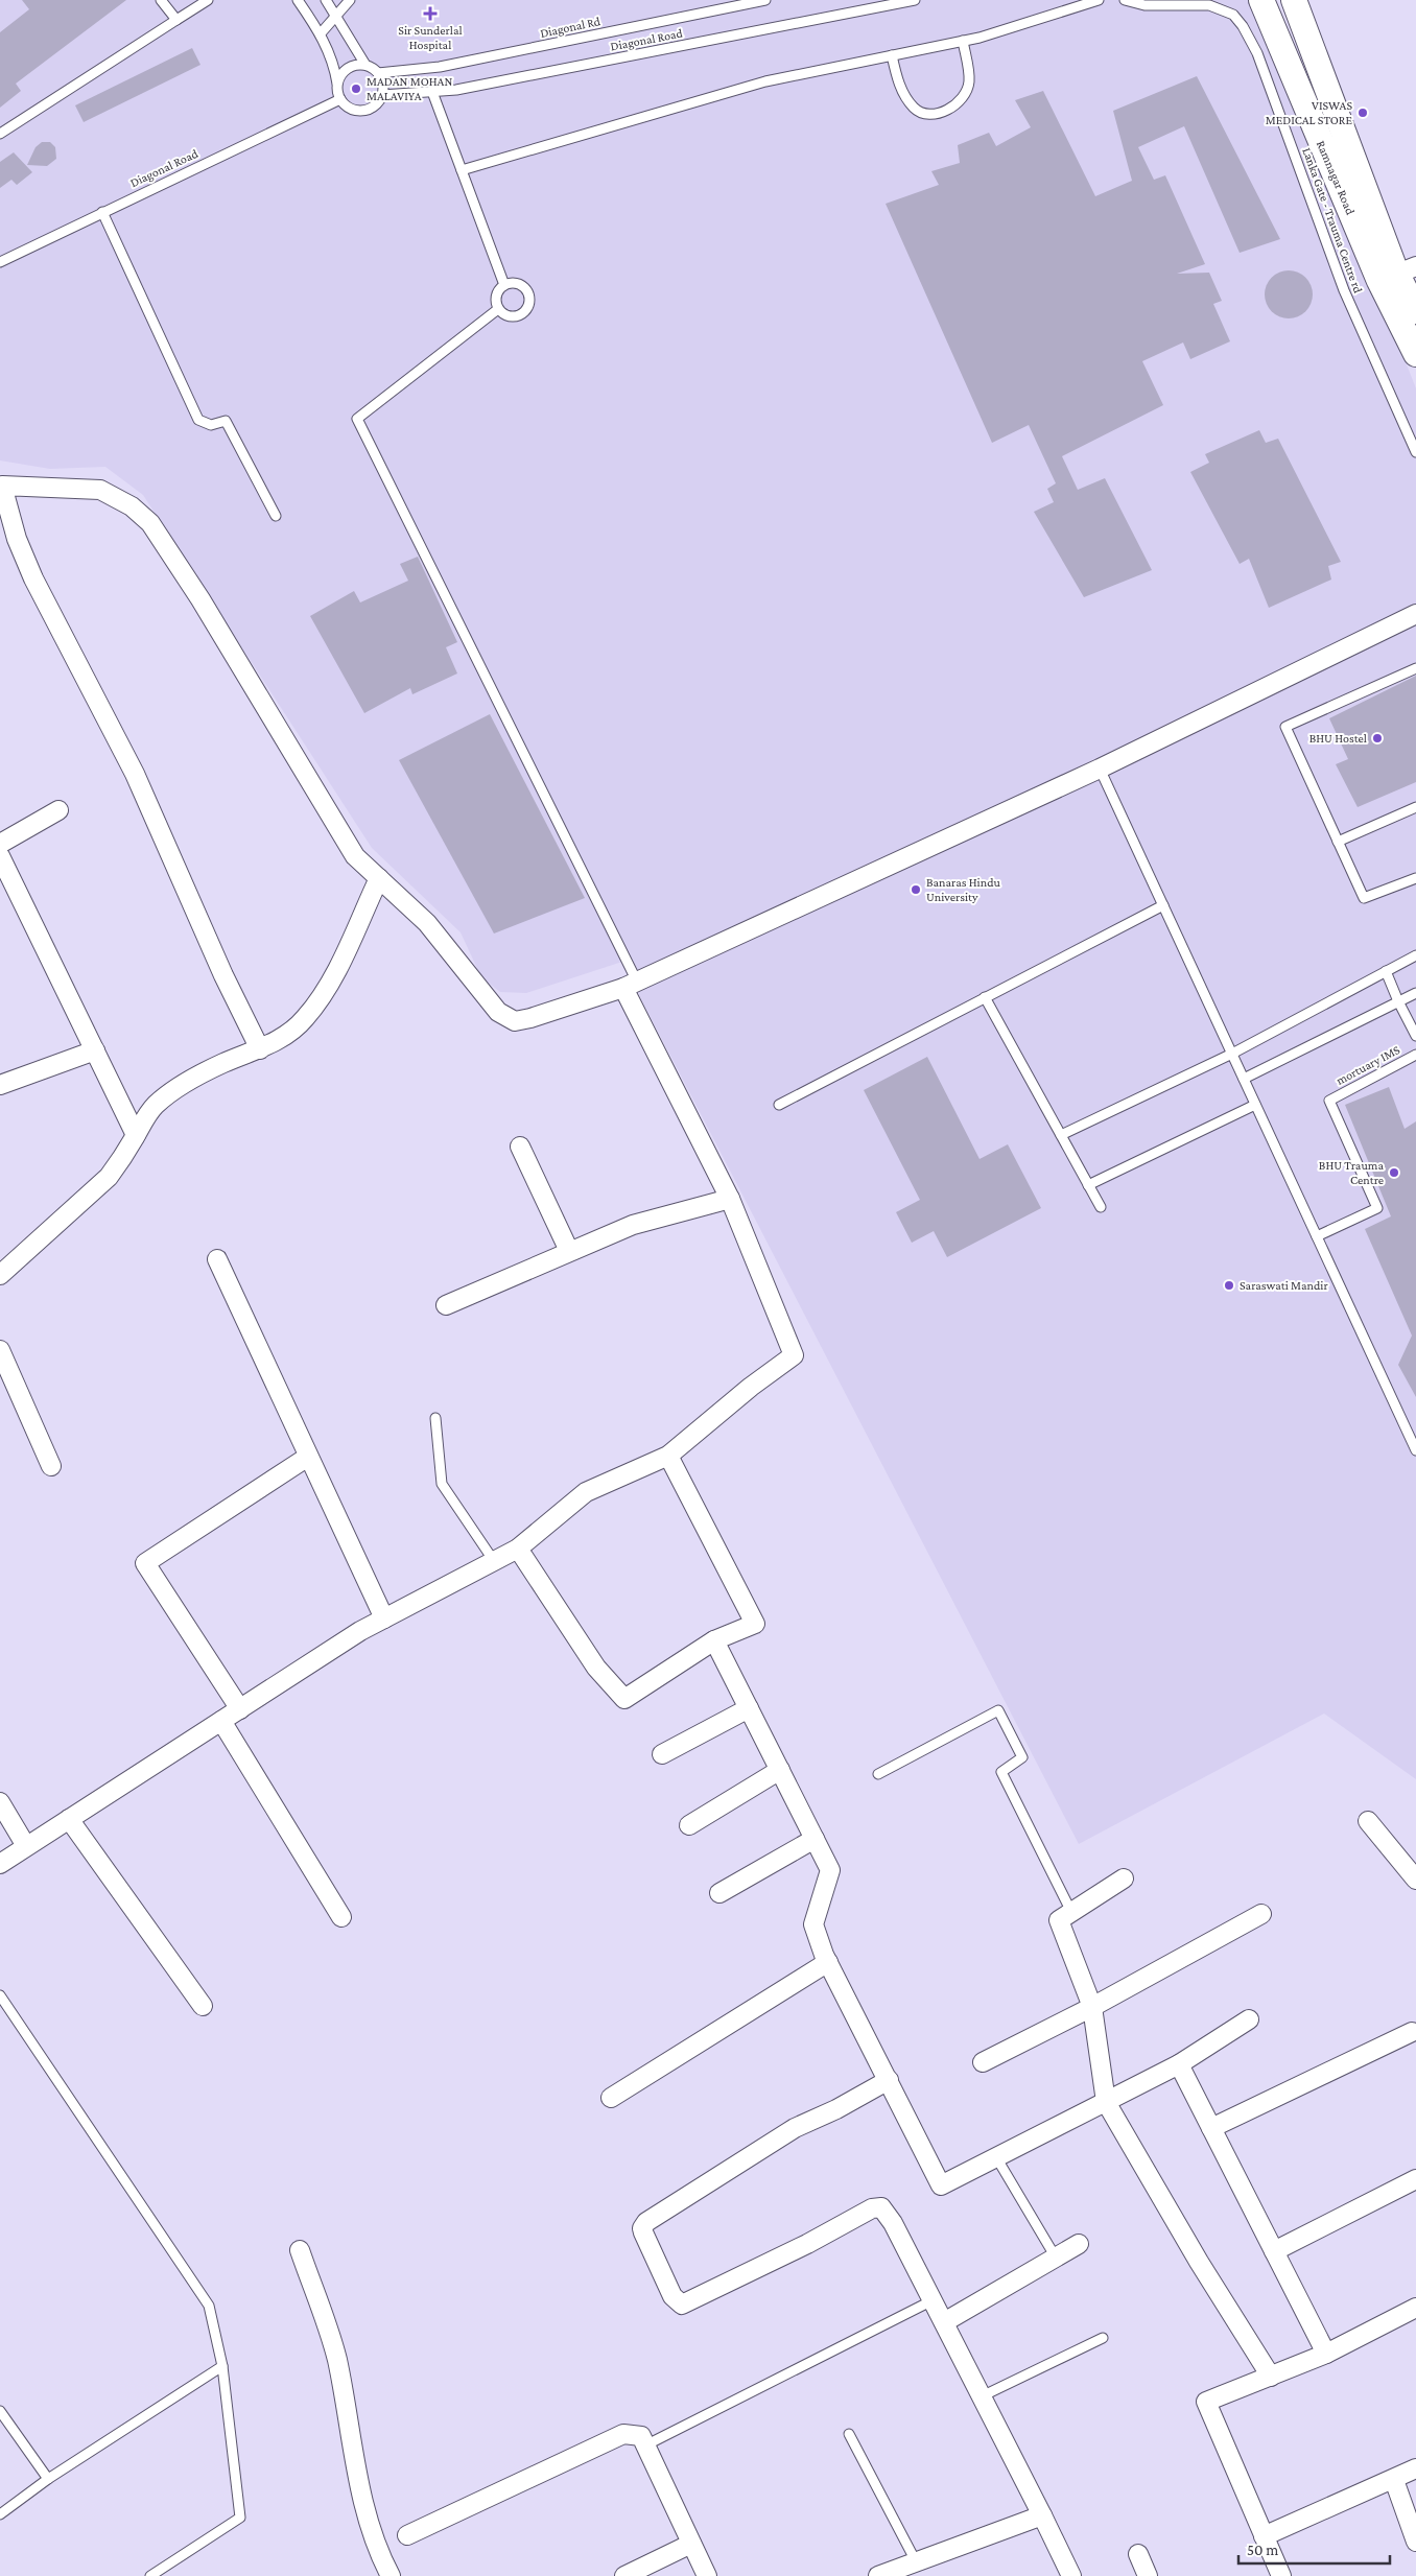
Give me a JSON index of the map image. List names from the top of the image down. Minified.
{"streets":{"main road":["Ramnagar Road"],"lane":["Diagonal Rd","Diagonal Road","Lanka Gate - Trauma Centre rd","mortuary IMS"]},"crossings":[["Diagonal Rd","Diagonal Road"]],"places":{"health":["Sir Sunderlal Hospital"],"other":["MADAN MOHAN MALAVIYA","VISWAS MEDICAL STORE","BHU Hostel","Banaras Hindu University","BHU Trauma Centre","Saraswati Mandir"]},"scale_bar":"50 m"}
